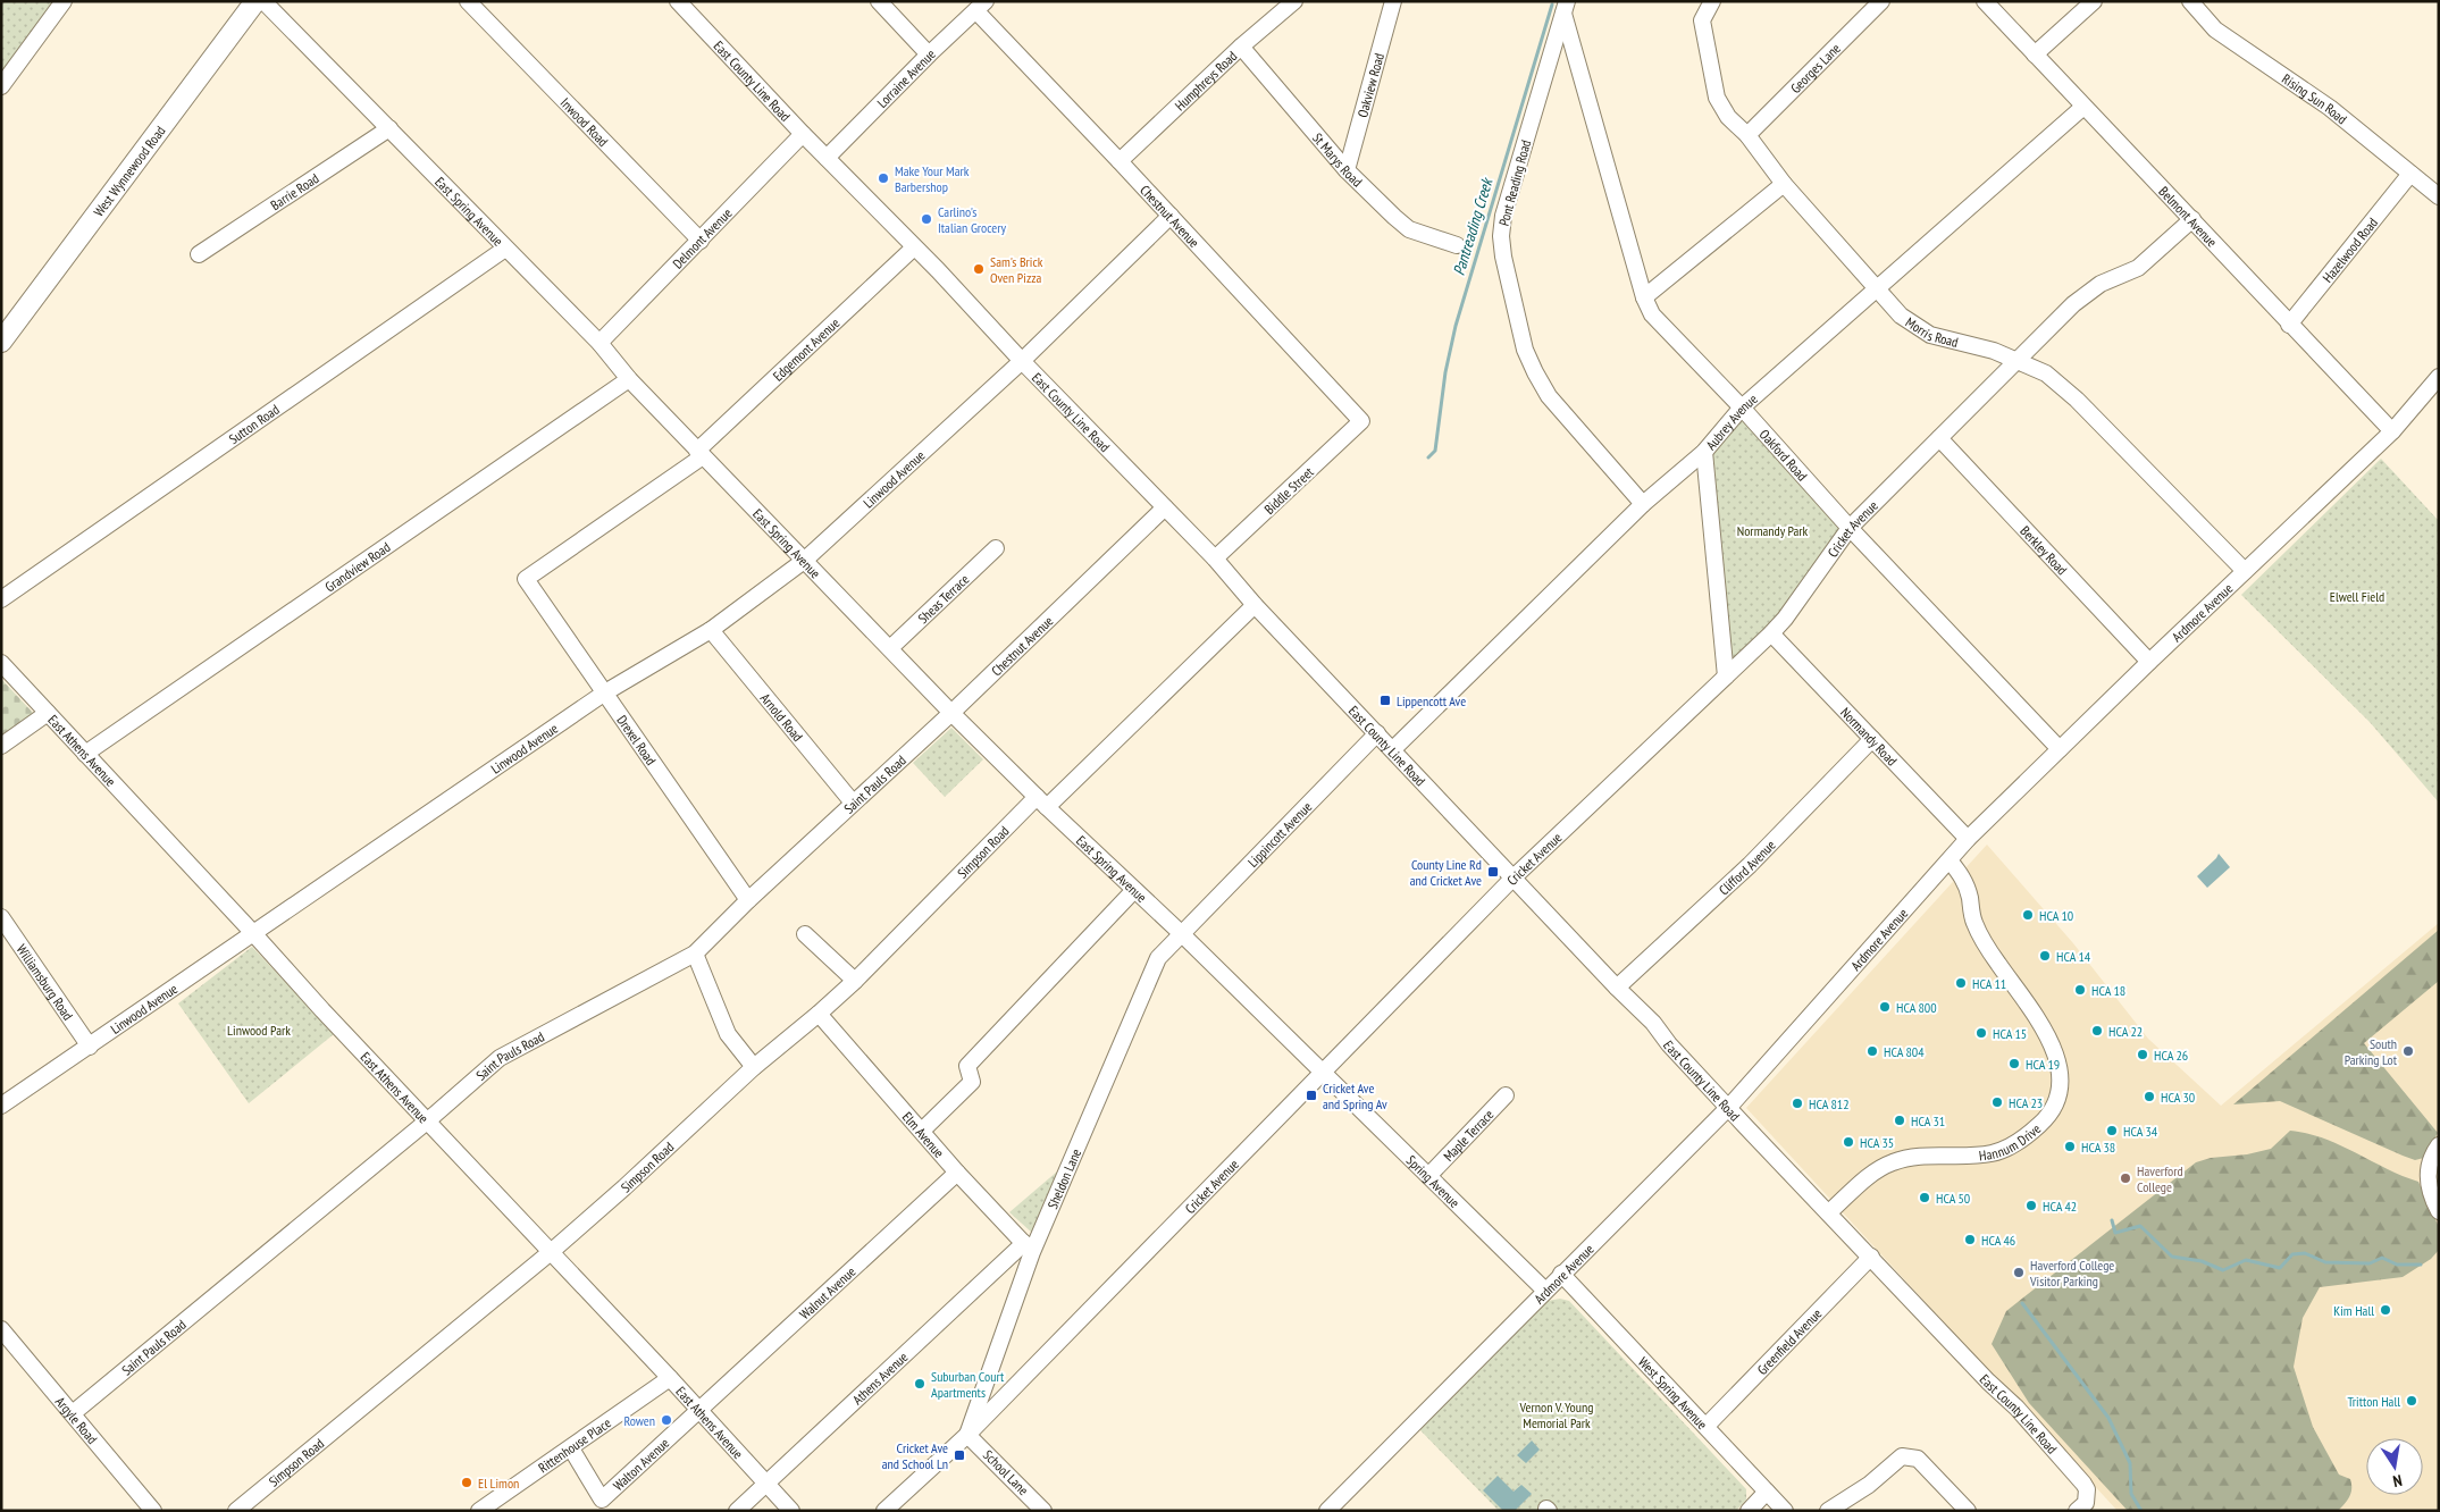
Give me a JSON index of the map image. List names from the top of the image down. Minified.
{"streets":{"main road":["West Wynnewood Road"],"street":["Georges Lane","Lorraine Avenue","Humphreys Road","East County Line Road","Oakview Road","Rising Sun Road","Inwood Road","St Marys Road","Pont Reading Road","Barrie Road","East Spring Avenue","Chestnut Avenue","Belmont Avenue","Delmont Avenue","Hazelwood Road","Morris Road","Edgemont Avenue","Aubrey Avenue","Sutton Road","Oakford Road","Linwood Avenue","Biddle Street","Cricket Avenue","Berkley Road","Grandview Road","Sheas Terrace","Ardmore Avenue","Arnold Road","Normandy Road","Drexel Road","East Athens Avenue","Saint Pauls Road","Lippincott Avenue","Simpson Road","Clifford Avenue","Williamsburg Road","Elm Avenue","Maple Terrace","Hannum Drive","Sheldon Lane","Spring Avenue","Walnut Avenue","Greenfield Avenue","Athens Avenue","West Spring Avenue","Argyle Road","Rittenhouse Place","Walton Avenue","School Lane"]},"crossings":[["Georges Lane","Morris Road"],["Lorraine Avenue","East County Line Road"],["Lorraine Avenue","Chestnut Avenue"],["Humphreys Road","St Marys Road"],["Humphreys Road","Chestnut Avenue"],["East County Line Road","Chestnut Avenue"],["East County Line Road","Delmont Avenue"],["East County Line Road","Edgemont Avenue"],["East County Line Road","Aubrey Avenue"],["East County Line Road","Linwood Avenue"],["East County Line Road","Biddle Street"],["East County Line Road","Cricket Avenue"],["East County Line Road","Ardmore Avenue"],["East County Line Road","Lippincott Avenue"],["East County Line Road","Simpson Road"],["East County Line Road","Clifford Avenue"],["East County Line Road","Hannum Drive"],["East County Line Road","Greenfield Avenue"],["Oakview Road","St Marys Road"],["Rising Sun Road","Hazelwood Road"],["Inwood Road","Delmont Avenue"],["Pont Reading Road","Aubrey Avenue"],["Pont Reading Road","Oakford Road"],["Barrie Road","East Spring Avenue"],["East Spring Avenue","Chestnut Avenue"],["East Spring Avenue","Delmont Avenue"],["East Spring Avenue","Edgemont Avenue"],["East Spring Avenue","Sutton Road"],["East Spring Avenue","Linwood Avenue"],["East Spring Avenue","Cricket Avenue"],["East Spring Avenue","Grandview Road"],["East Spring Avenue","Sheas Terrace"],["East Spring Avenue","Saint Pauls Road"],["East Spring Avenue","Lippincott Avenue"],["East Spring Avenue","Simpson Road"],["East Spring Avenue","Sheldon Lane"],["East Spring Avenue","Spring Avenue"],["Chestnut Avenue","Biddle Street"],["Chestnut Avenue","Saint Pauls Road"],["Belmont Avenue","Hazelwood Road"],["Belmont Avenue","Aubrey Avenue"],["Belmont Avenue","Cricket Avenue"],["Belmont Avenue","Ardmore Avenue"],["Morris Road","Aubrey Avenue"],["Morris Road","Cricket Avenue"],["Morris Road","Ardmore Avenue"],["Edgemont Avenue","Drexel Road"],["Aubrey Avenue","Oakford Road"],["Oakford Road","Cricket Avenue"],["Oakford Road","Ardmore Avenue"],["Linwood Avenue","Arnold Road"],["Linwood Avenue","Drexel Road"],["Linwood Avenue","East Athens Avenue"],["Linwood Avenue","Williamsburg Road"],["Cricket Avenue","Berkley Road"],["Cricket Avenue","Normandy Road"],["Cricket Avenue","Sheldon Lane"],["Cricket Avenue","Spring Avenue"],["Cricket Avenue","School Lane"],["Berkley Road","Ardmore Avenue"],["Grandview Road","East Athens Avenue"],["Ardmore Avenue","Normandy Road"],["Ardmore Avenue","Hannum Drive"],["Ardmore Avenue","Spring Avenue"],["Ardmore Avenue","West Spring Avenue"],["Arnold Road","Saint Pauls Road"],["Normandy Road","Clifford Avenue"],["Drexel Road","Saint Pauls Road"],["East Athens Avenue","Saint Pauls Road"],["East Athens Avenue","Simpson Road"],["East Athens Avenue","Walnut Avenue"],["East Athens Avenue","Athens Avenue"],["East Athens Avenue","Rittenhouse Place"],["East Athens Avenue","Walton Avenue"],["Saint Pauls Road","Argyle Road"],["Lippincott Avenue","Sheldon Lane"],["Simpson Road","Elm Avenue"],["Elm Avenue","Sheldon Lane"],["Elm Avenue","Walnut Avenue"],["Elm Avenue","Athens Avenue"],["Maple Terrace","Spring Avenue"],["Sheldon Lane","Athens Avenue"],["Sheldon Lane","School Lane"],["Walnut Avenue","Walton Avenue"],["Greenfield Avenue","West Spring Avenue"],["Rittenhouse Place","Walton Avenue"]],"water":["Pantreading Creek"],"parks":["Normandy Park","Elwell Field","Linwood Park","Vernon V. Young Memorial Park"],"places":{"other":["Make Your Mark Barbershop","Carlino's Italian Grocery","Sam's Brick Oven Pizza","HCA 10","HCA 14","HCA 11","HCA 18","HCA 800","HCA 22","HCA 15","HCA 804","South Parking Lot","HCA 26","HCA 19","HCA 30","HCA 23","HCA 812","HCA 31","HCA 34","HCA 35","HCA 38","Haverford College","HCA 50","HCA 42","HCA 46","Haverford College Visitor Parking","Kim Hall","Suburban Court Apartments","Tritton Hall","Rowen","El Limon"],"transit":["Lippencott Ave","County Line Rd and Cricket Ave","Cricket Ave and Spring Av","Cricket Ave and School Ln"]},"north":"bottom"}
